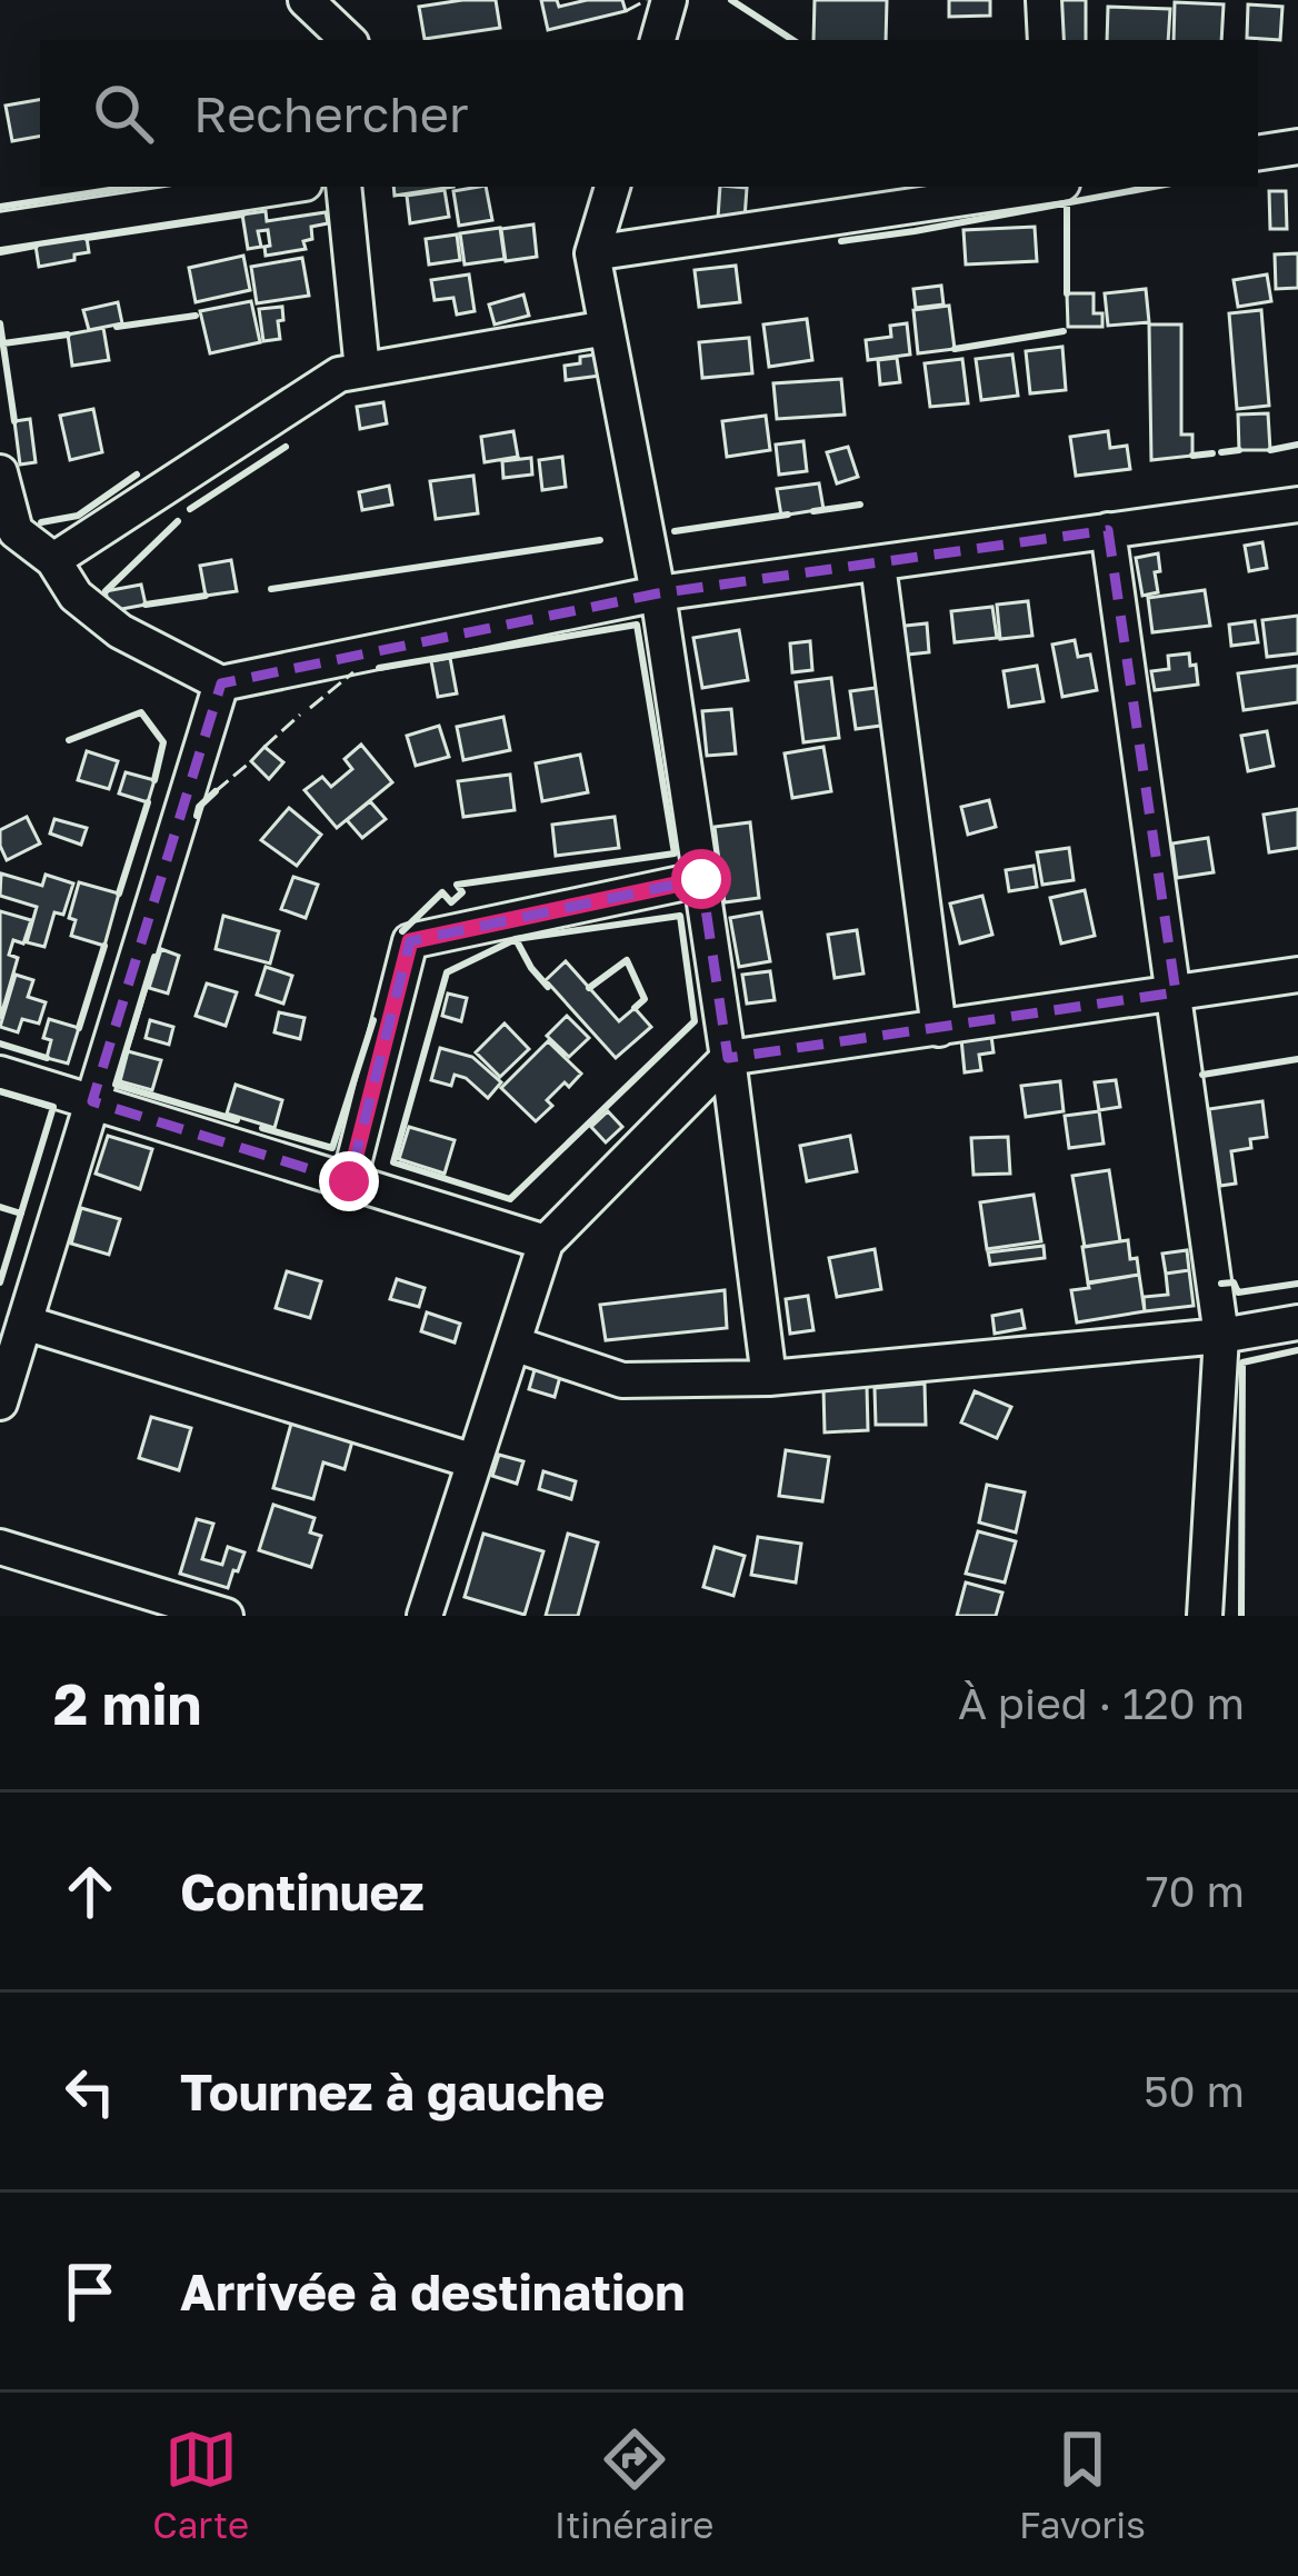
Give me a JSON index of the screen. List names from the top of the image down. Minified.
{"page":{"search":"Rechercher","heading":["2 min","À pied · 120 m"],"list":[["Continuez","70 m"],["Tournez à gauche","50 m"],"Arrivée à destination"],"nav":["Carte","Itinéraire","Favoris"]}}
